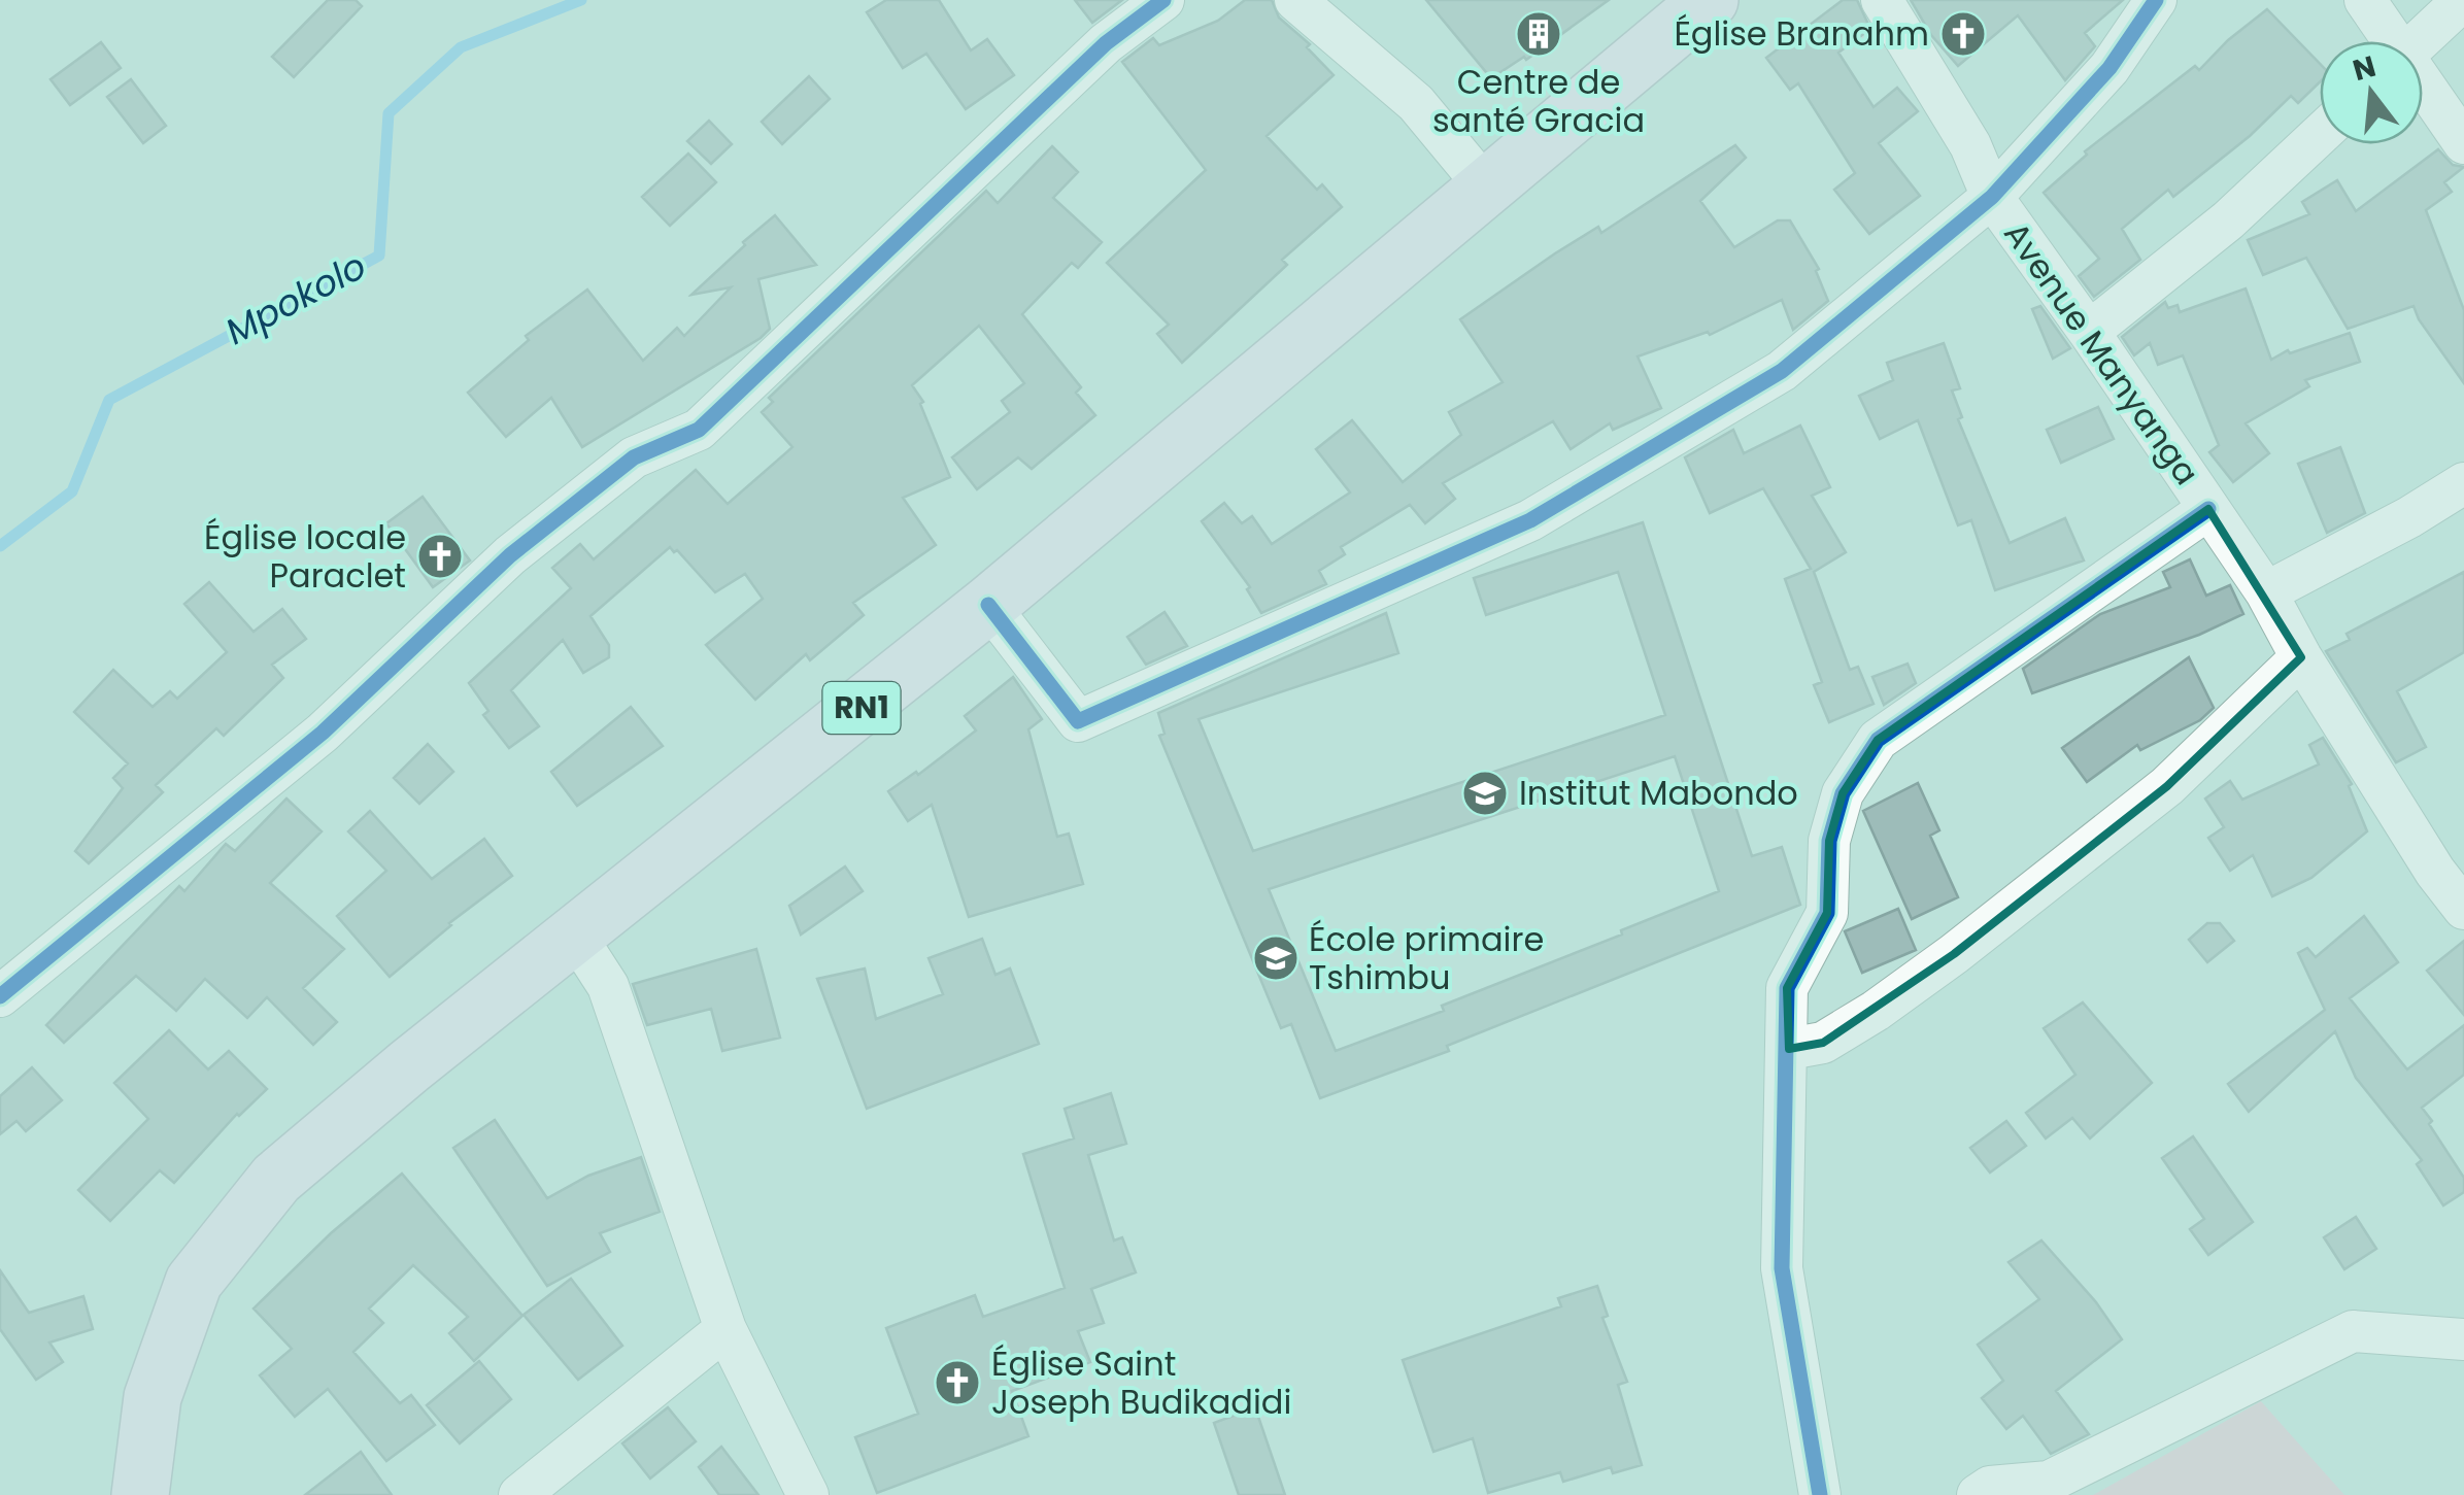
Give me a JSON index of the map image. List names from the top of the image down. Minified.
{"streets":{"highway":["RN1"],"street":["Avenue Manyanga"]},"water":["Mpokolo"],"places":{"building":["Centre de santé Gracia"],"church":["Église Branahm","Église locale Paraclet","Église Saint Joseph Budikadidi"],"school or university":["Institut Mabondo","École primaire Tshimbu"]},"north":"top"}
